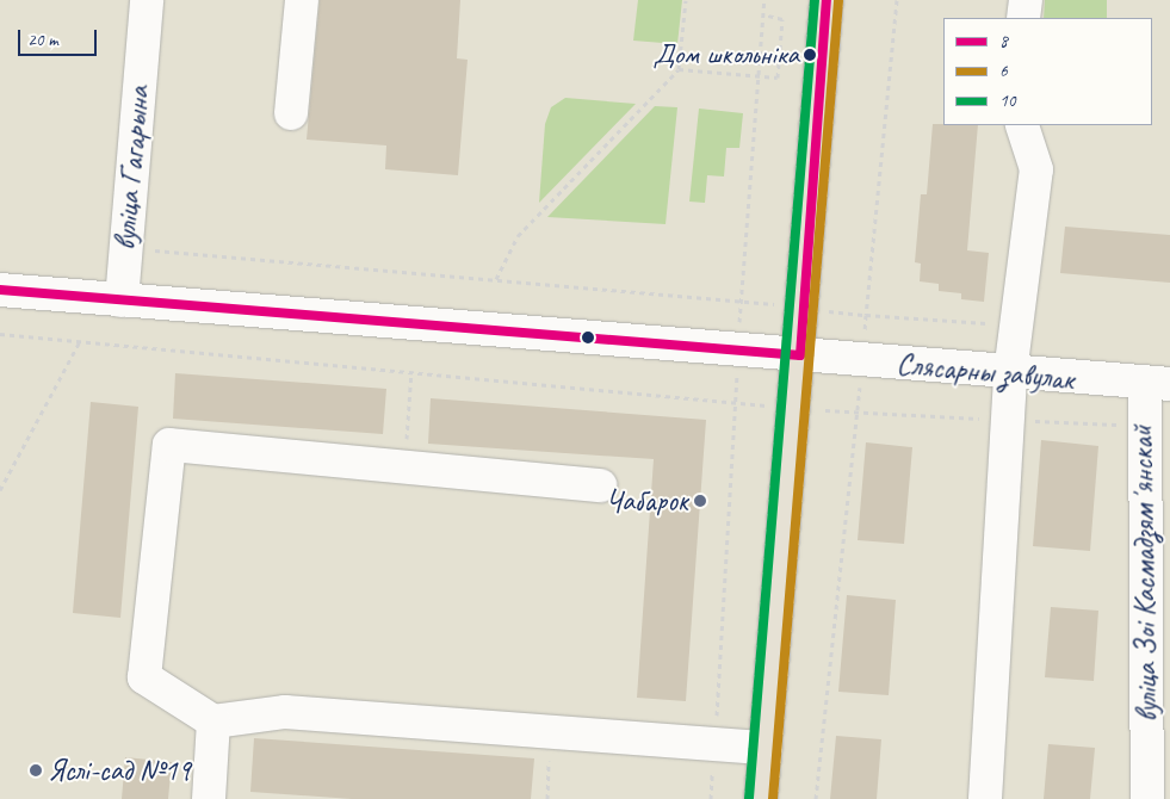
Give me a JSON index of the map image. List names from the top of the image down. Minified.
{"streets":{"street":["вуліца Гагарына","Слясарны завулак","вуліца Зоі Касмадзямʼянскай"]},"crossings":[["вуліца Гагарына","Слясарны завулак"],["Слясарны завулак","вуліца Зоі Касмадзямʼянскай"]],"places":["Дом школьніка","Чабарок","Яслі-сад №19"],"lines":["transit line 8","transit line 10","transit line 6"],"legend":["8","6","10"],"scale_bar":"20 m"}
